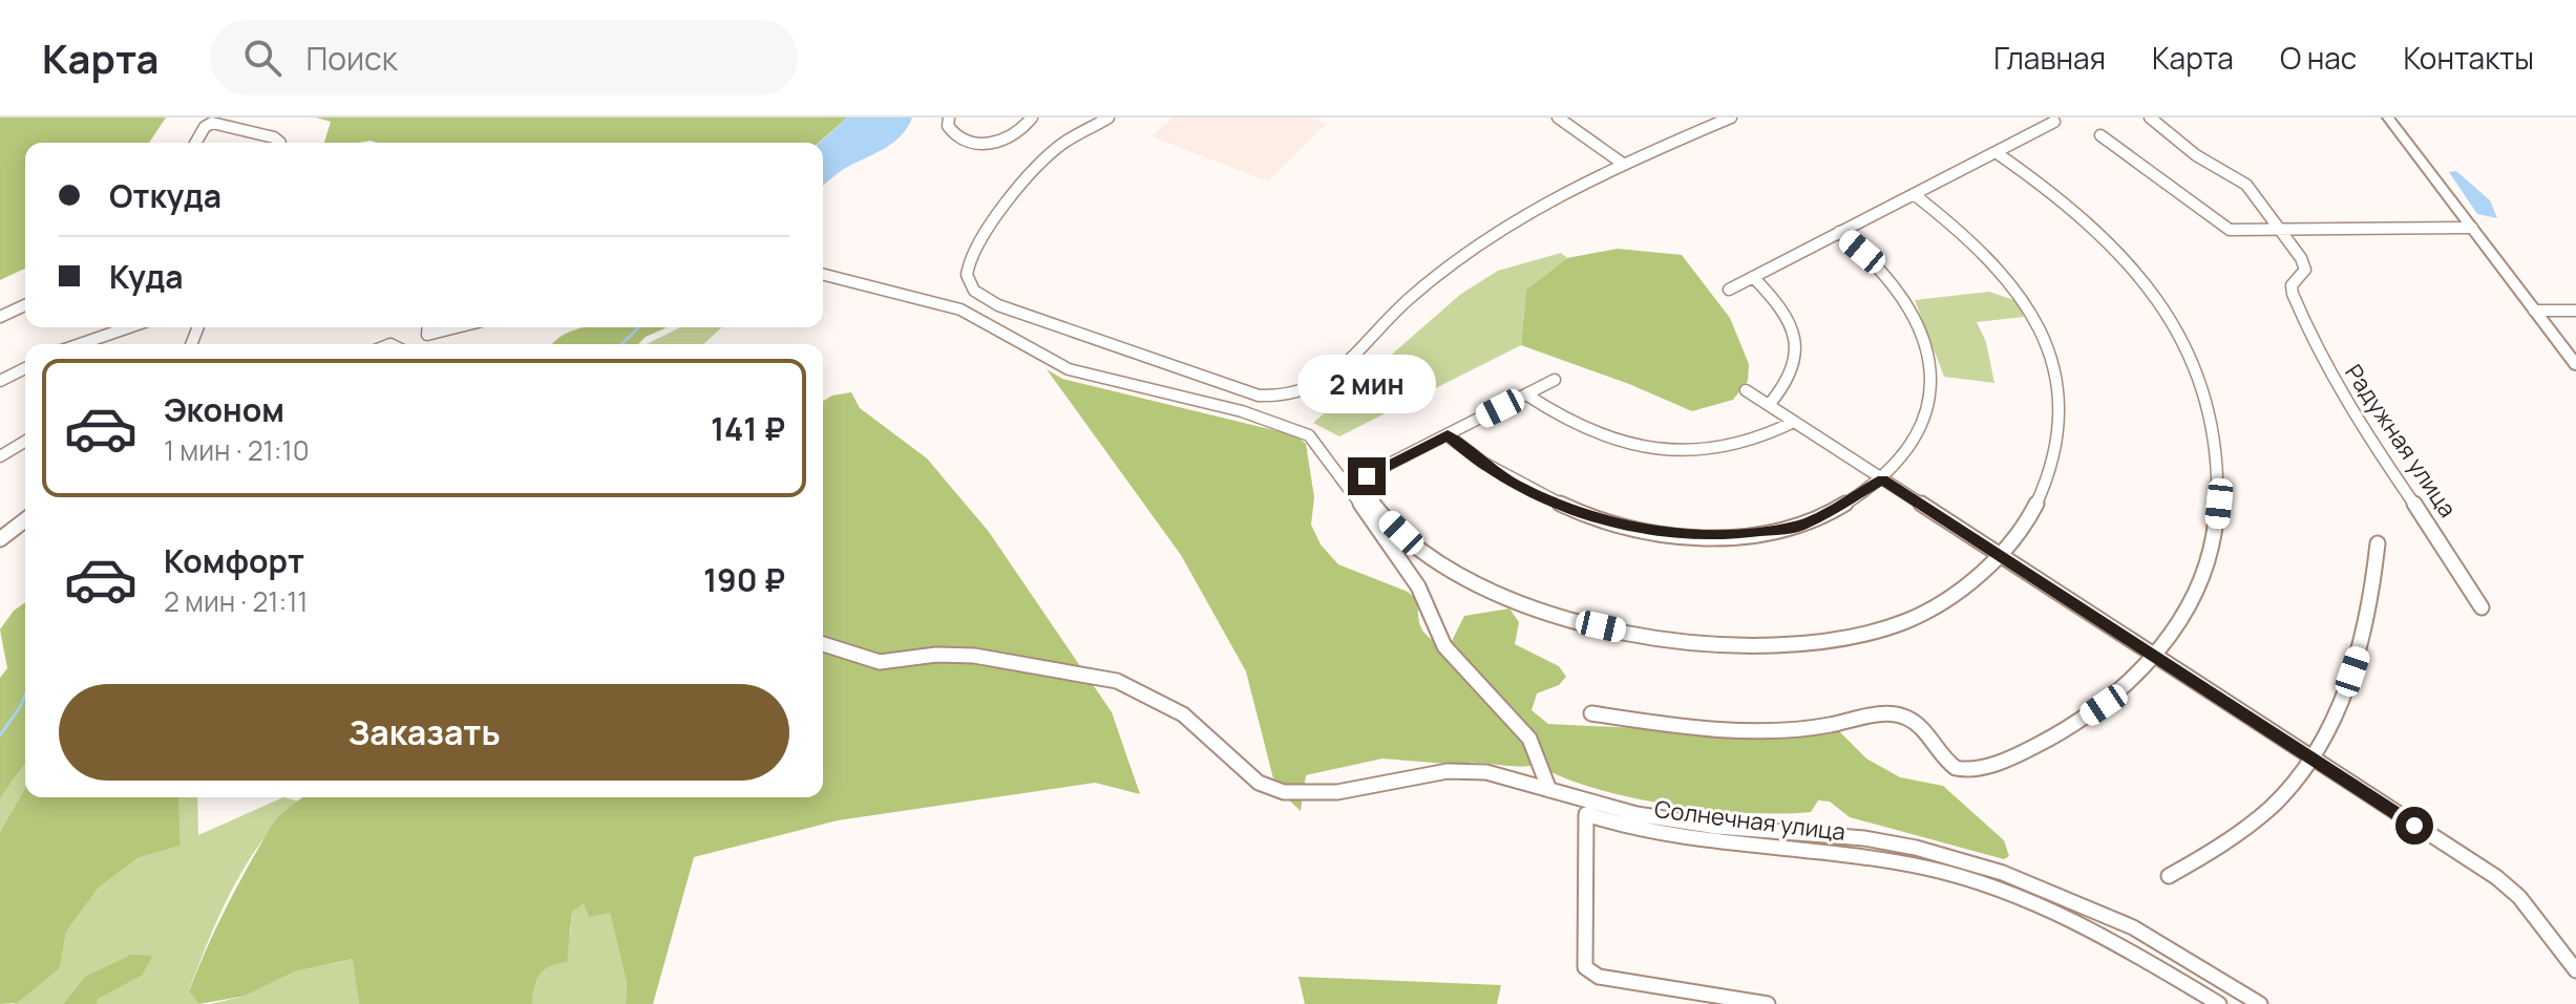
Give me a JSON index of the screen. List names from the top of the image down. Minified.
{"streets":{"street":["Радужная улица","Солнечная улица"]},"page":{"header":"Карта","search":"Поиск","nav":["Главная","Карта","О нас","Контакты"],"banner":["Откуда","Куда"],"bubble":"2 мин","list":[{"name":"Эконом","note":"1 мин · 21:10","value":"141 ₽"},{"name":"Комфорт","note":"2 мин · 21:11","value":"190 ₽"}],"buttons":"Заказать"}}
